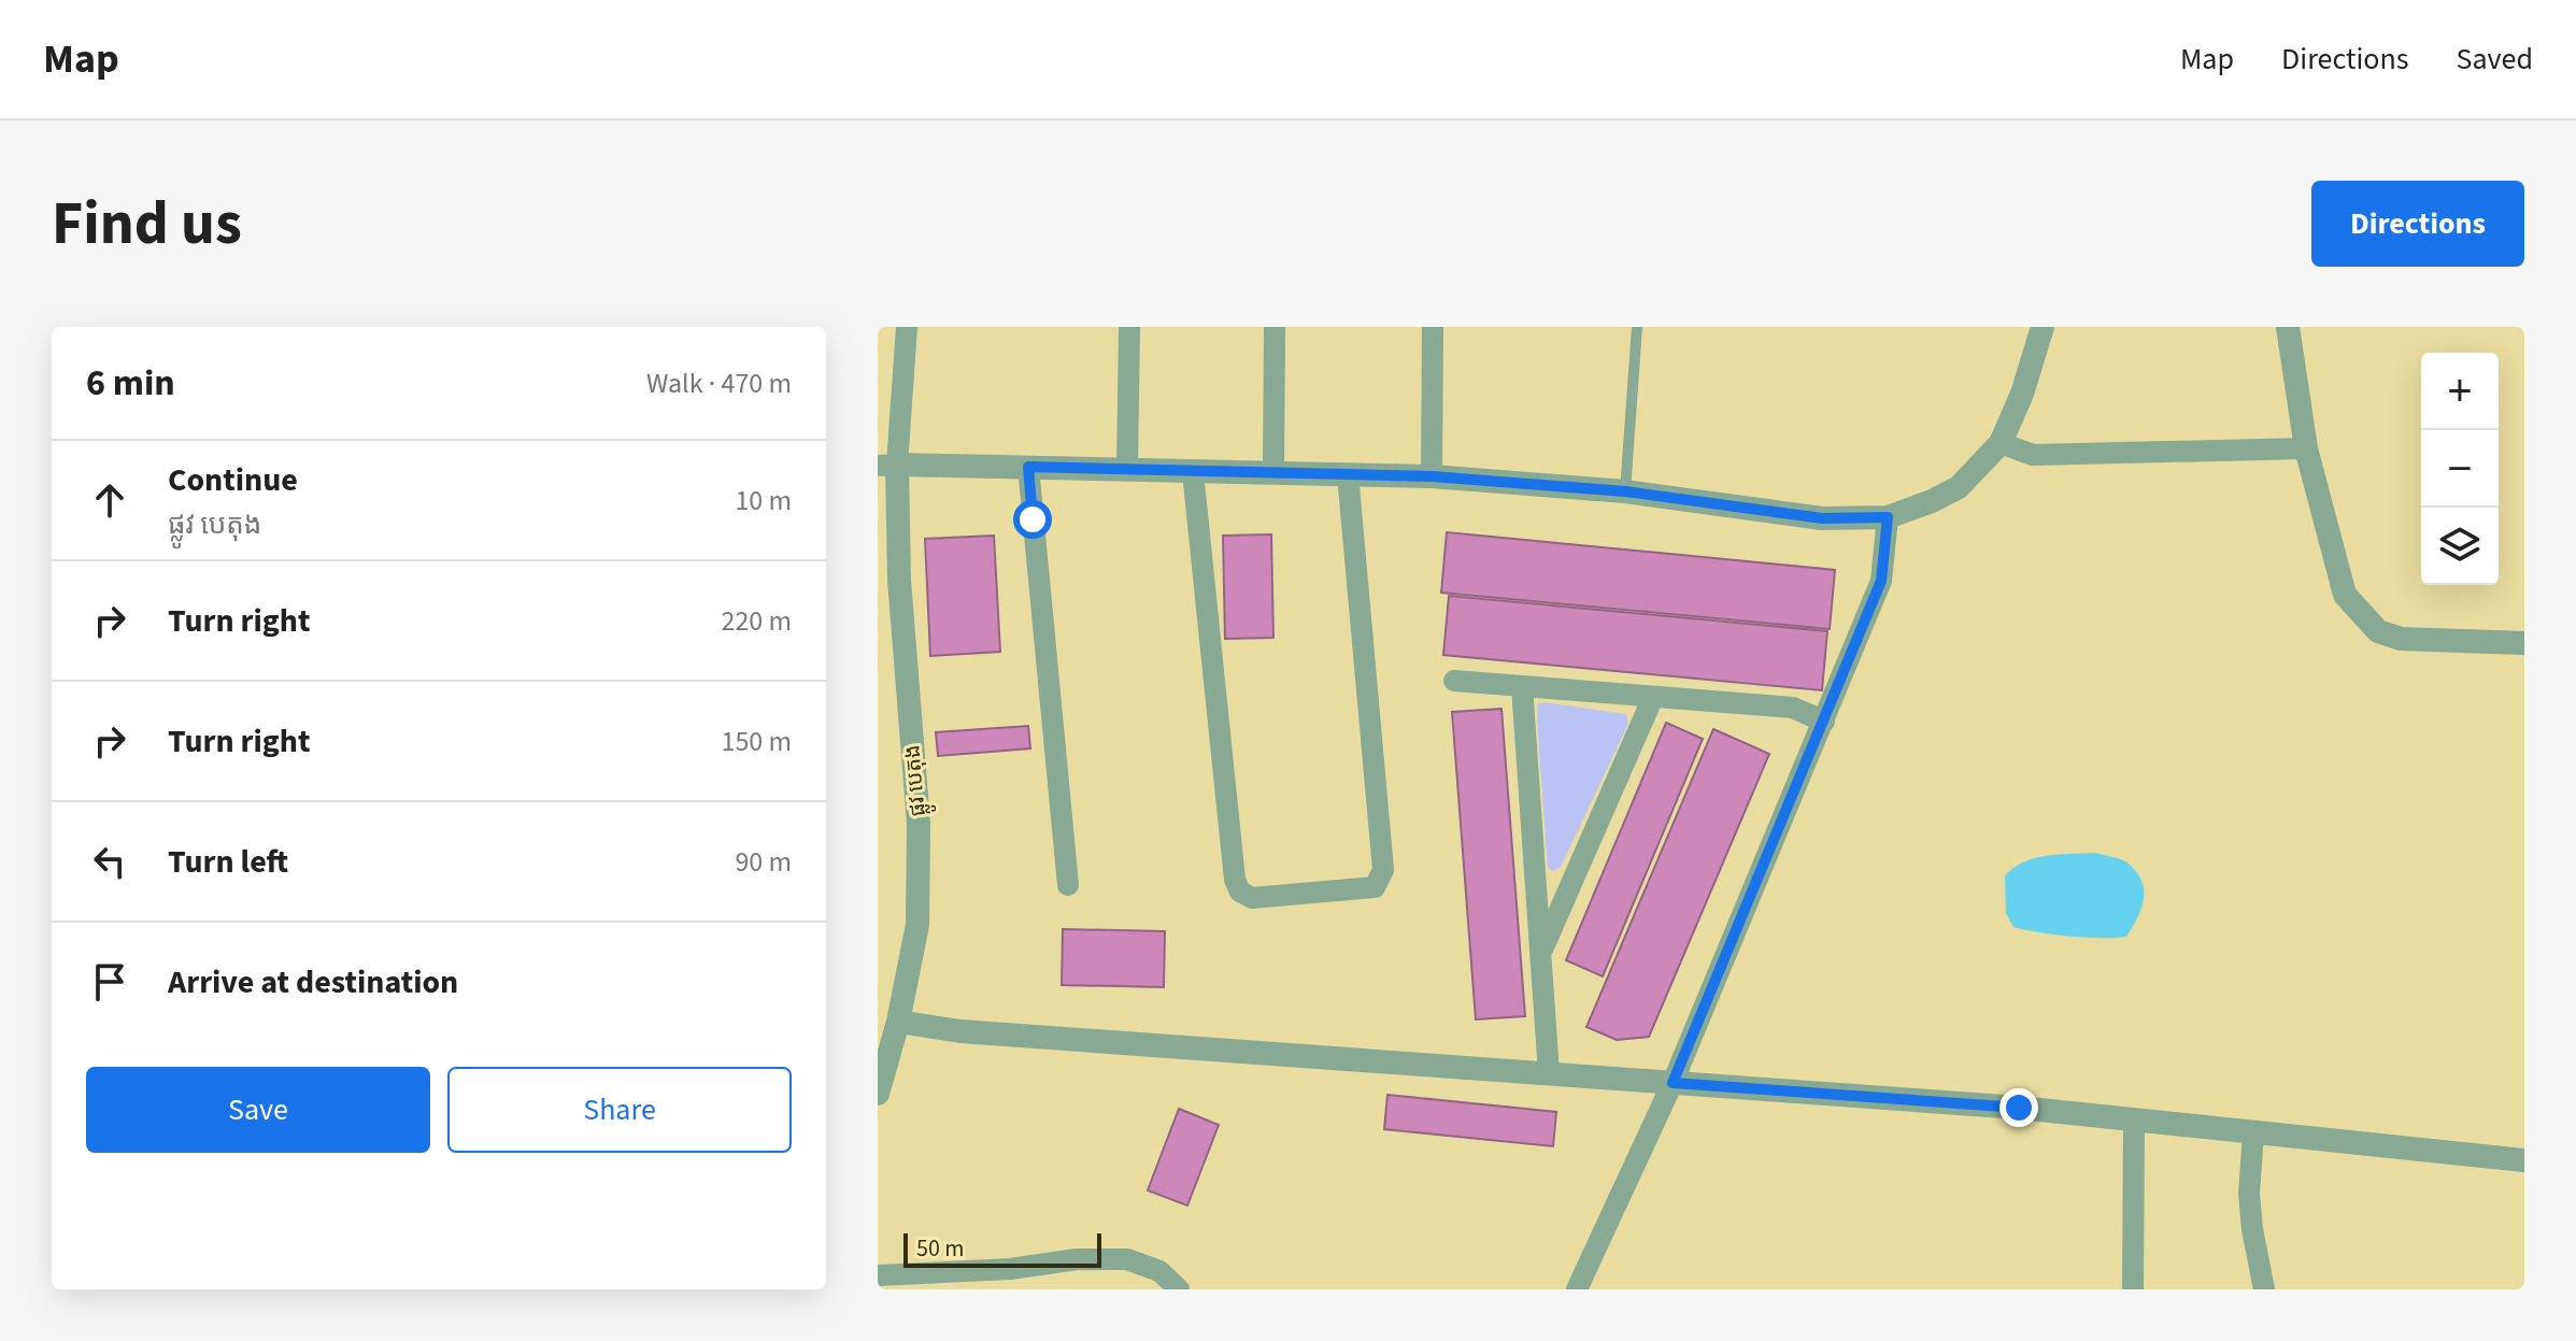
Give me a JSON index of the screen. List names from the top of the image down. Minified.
{"streets":{"street":["ផ្លូវ បេតុង"]},"scale_bar":"50 m","page":{"header":"Map","nav":["Map","Directions","Saved"],"buttons":["Directions",["Save","Share"]],"title":"Find us","heading":["6 min","Walk · 470 m"],"map_buttons":["+","−"],"list":[["Continue","ផ្លូវ បេតុង","10 m"],["Turn right","220 m"],["Turn right","150 m"],["Turn left","90 m"],"Arrive at destination"],"scale":"50 m"}}
